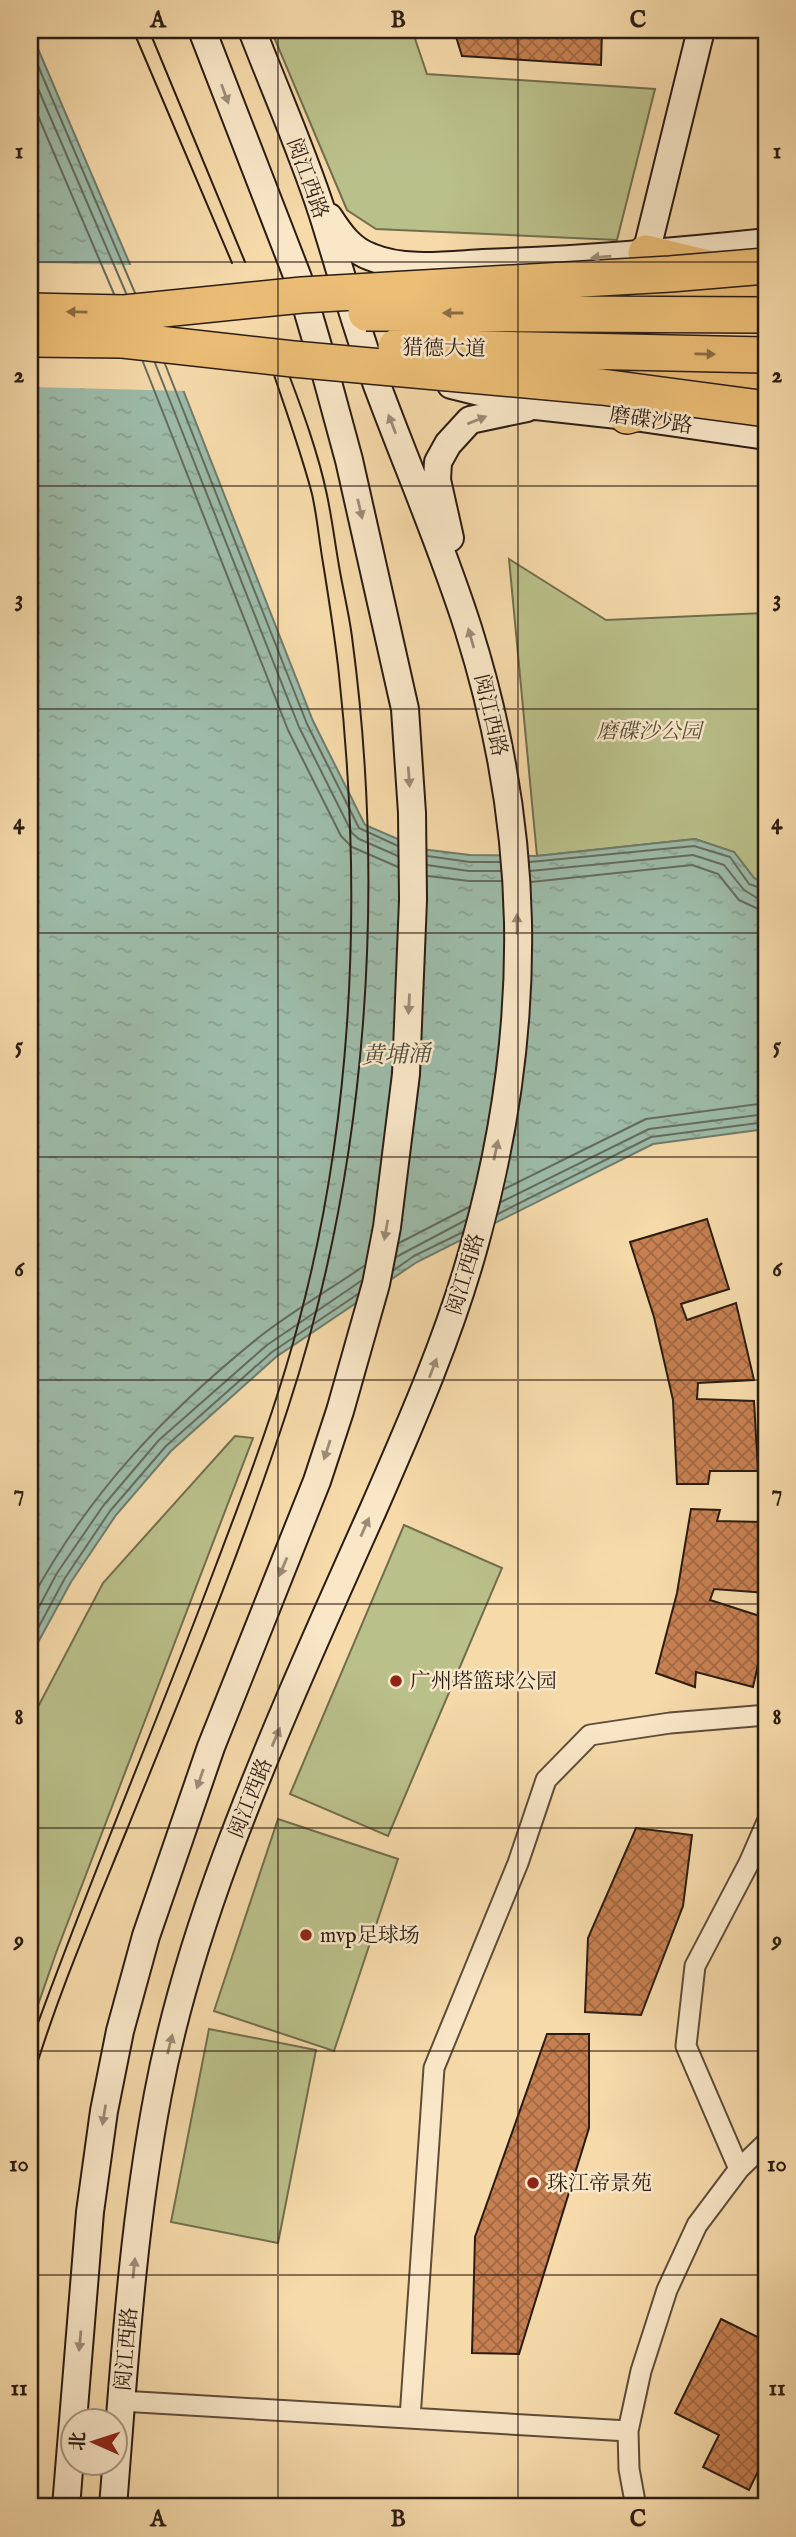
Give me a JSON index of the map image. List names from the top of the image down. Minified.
{"streets":{"highway":["猎德大道"],"main road":["阅江西路","磨碟沙路"]},"water":["黄埔涌"],"parks":["磨碟沙公园"],"places":["广州塔篮球公园","mvp足球场","珠江帝景苑"],"north":"left","grid":{"columns":["A","B","C"],"rows":["1","2","3","4","5","6","7","8","9","10","11"]}}
